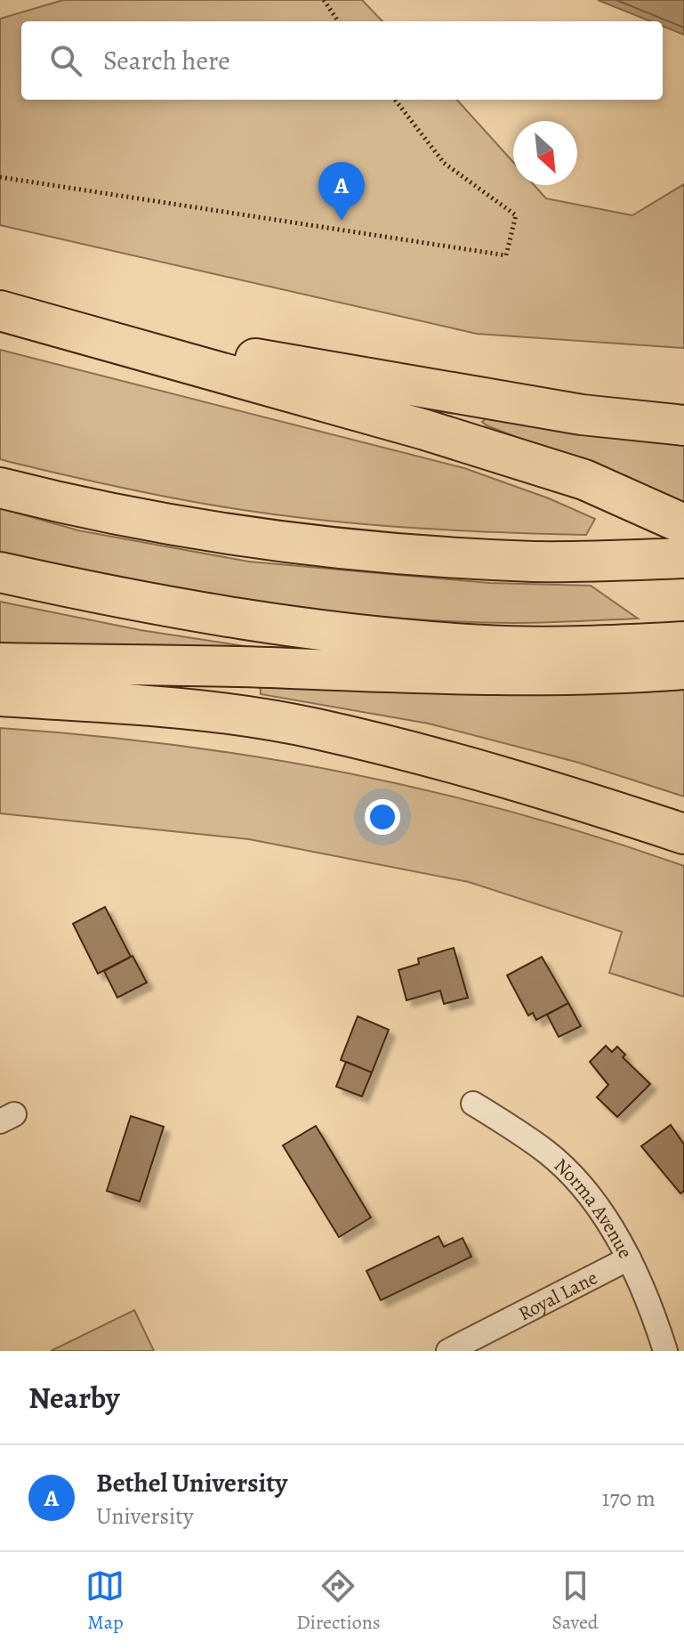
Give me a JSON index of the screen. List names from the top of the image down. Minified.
{"streets":{"street":["Norma Avenue","Royal Lane"]},"crossings":[["Norma Avenue","Royal Lane"]],"north":"bottom right","page":{"search":"Search here","pins":"A","heading":"Nearby","list":[{"mark":"A","name":"Bethel University","note":"University","value":"170 m"}],"nav":["Map","Directions","Saved"]}}
